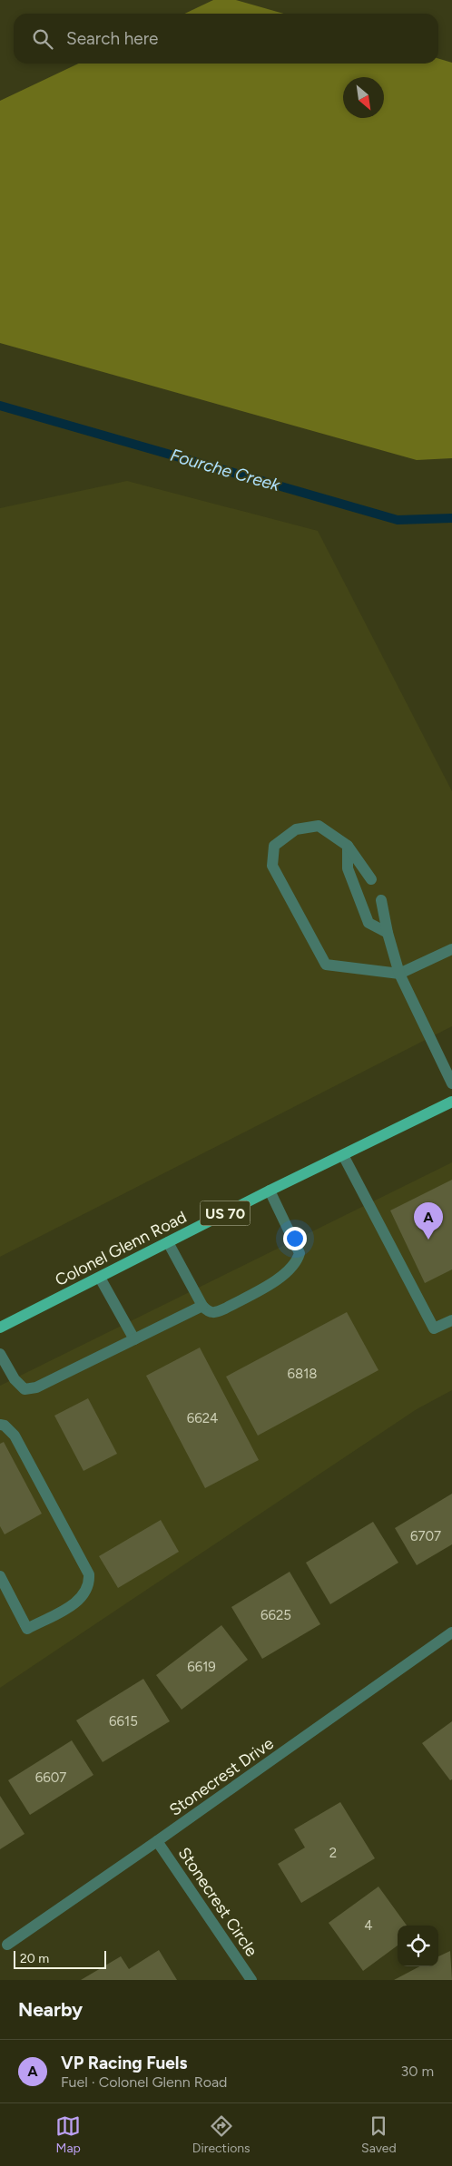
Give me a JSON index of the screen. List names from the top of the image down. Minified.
{"streets":{"main road":["US 70","Colonel Glenn Road"],"street":["Stonecrest Drive","Stonecrest Circle"]},"crossings":[["Stonecrest Drive","Stonecrest Circle"]],"water":["Fourche Creek"],"house_numbers":["6818","6624","6707","6625","6619","6615","6607","2","4"],"scale_bar":"20 m","north":"bottom right","page":{"search":"Search here","pins":"A","scale":"20 m","heading":"Nearby","list":[{"mark":"A","name":"VP Racing Fuels","note":"Fuel · Colonel Glenn Road","value":"30 m"}],"nav":["Map","Directions","Saved"]}}
